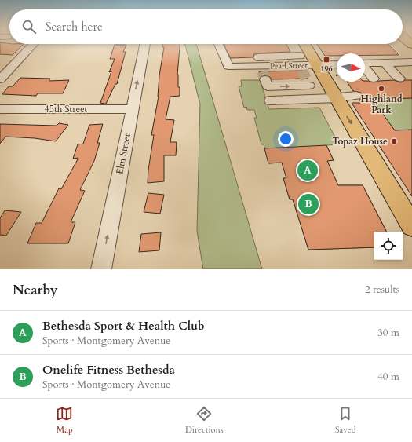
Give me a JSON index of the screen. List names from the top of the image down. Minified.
{"streets":{"street":["Pearl Street","45th Street","Elm Street"]},"crossings":[["45th Street","Elm Street"]],"one_way":["Elm Street"],"places":{"transit":["196"],"other":["Highland Park","Topaz House"]},"north":"right","page":{"search":"Search here","pins":["A","B"],"heading":["Nearby","2 results"],"list":[{"mark":"A","name":"Bethesda Sport & Health Club","note":"Sports · Montgomery Avenue","value":"30 m"},{"mark":"B","name":"Onelife Fitness Bethesda","note":"Sports · Montgomery Avenue","value":"40 m"}],"nav":["Map","Directions","Saved"]}}
